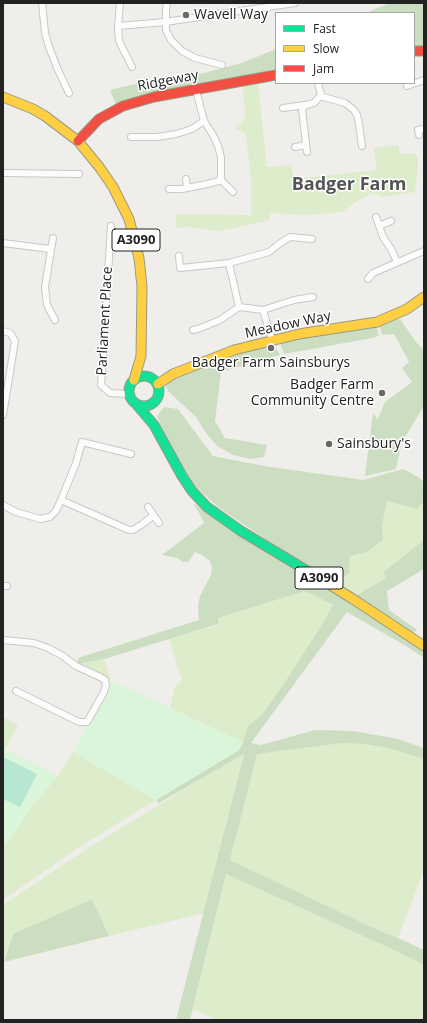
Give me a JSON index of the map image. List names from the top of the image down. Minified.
{"streets":{"main road":["Ridgeway","A3090","Meadow Way"],"street":["Parliament Place"]},"crossings":[["Ridgeway","A3090"],["A3090","Parliament Place"],["A3090","Meadow Way"],["Parliament Place","Meadow Way"]],"districts":["Badger Farm"],"places":["Wavell Way","Badger Farm Sainsburys","Badger Farm Community Centre","Sainsbury's"],"legend":["Fast","Slow","Jam"]}
